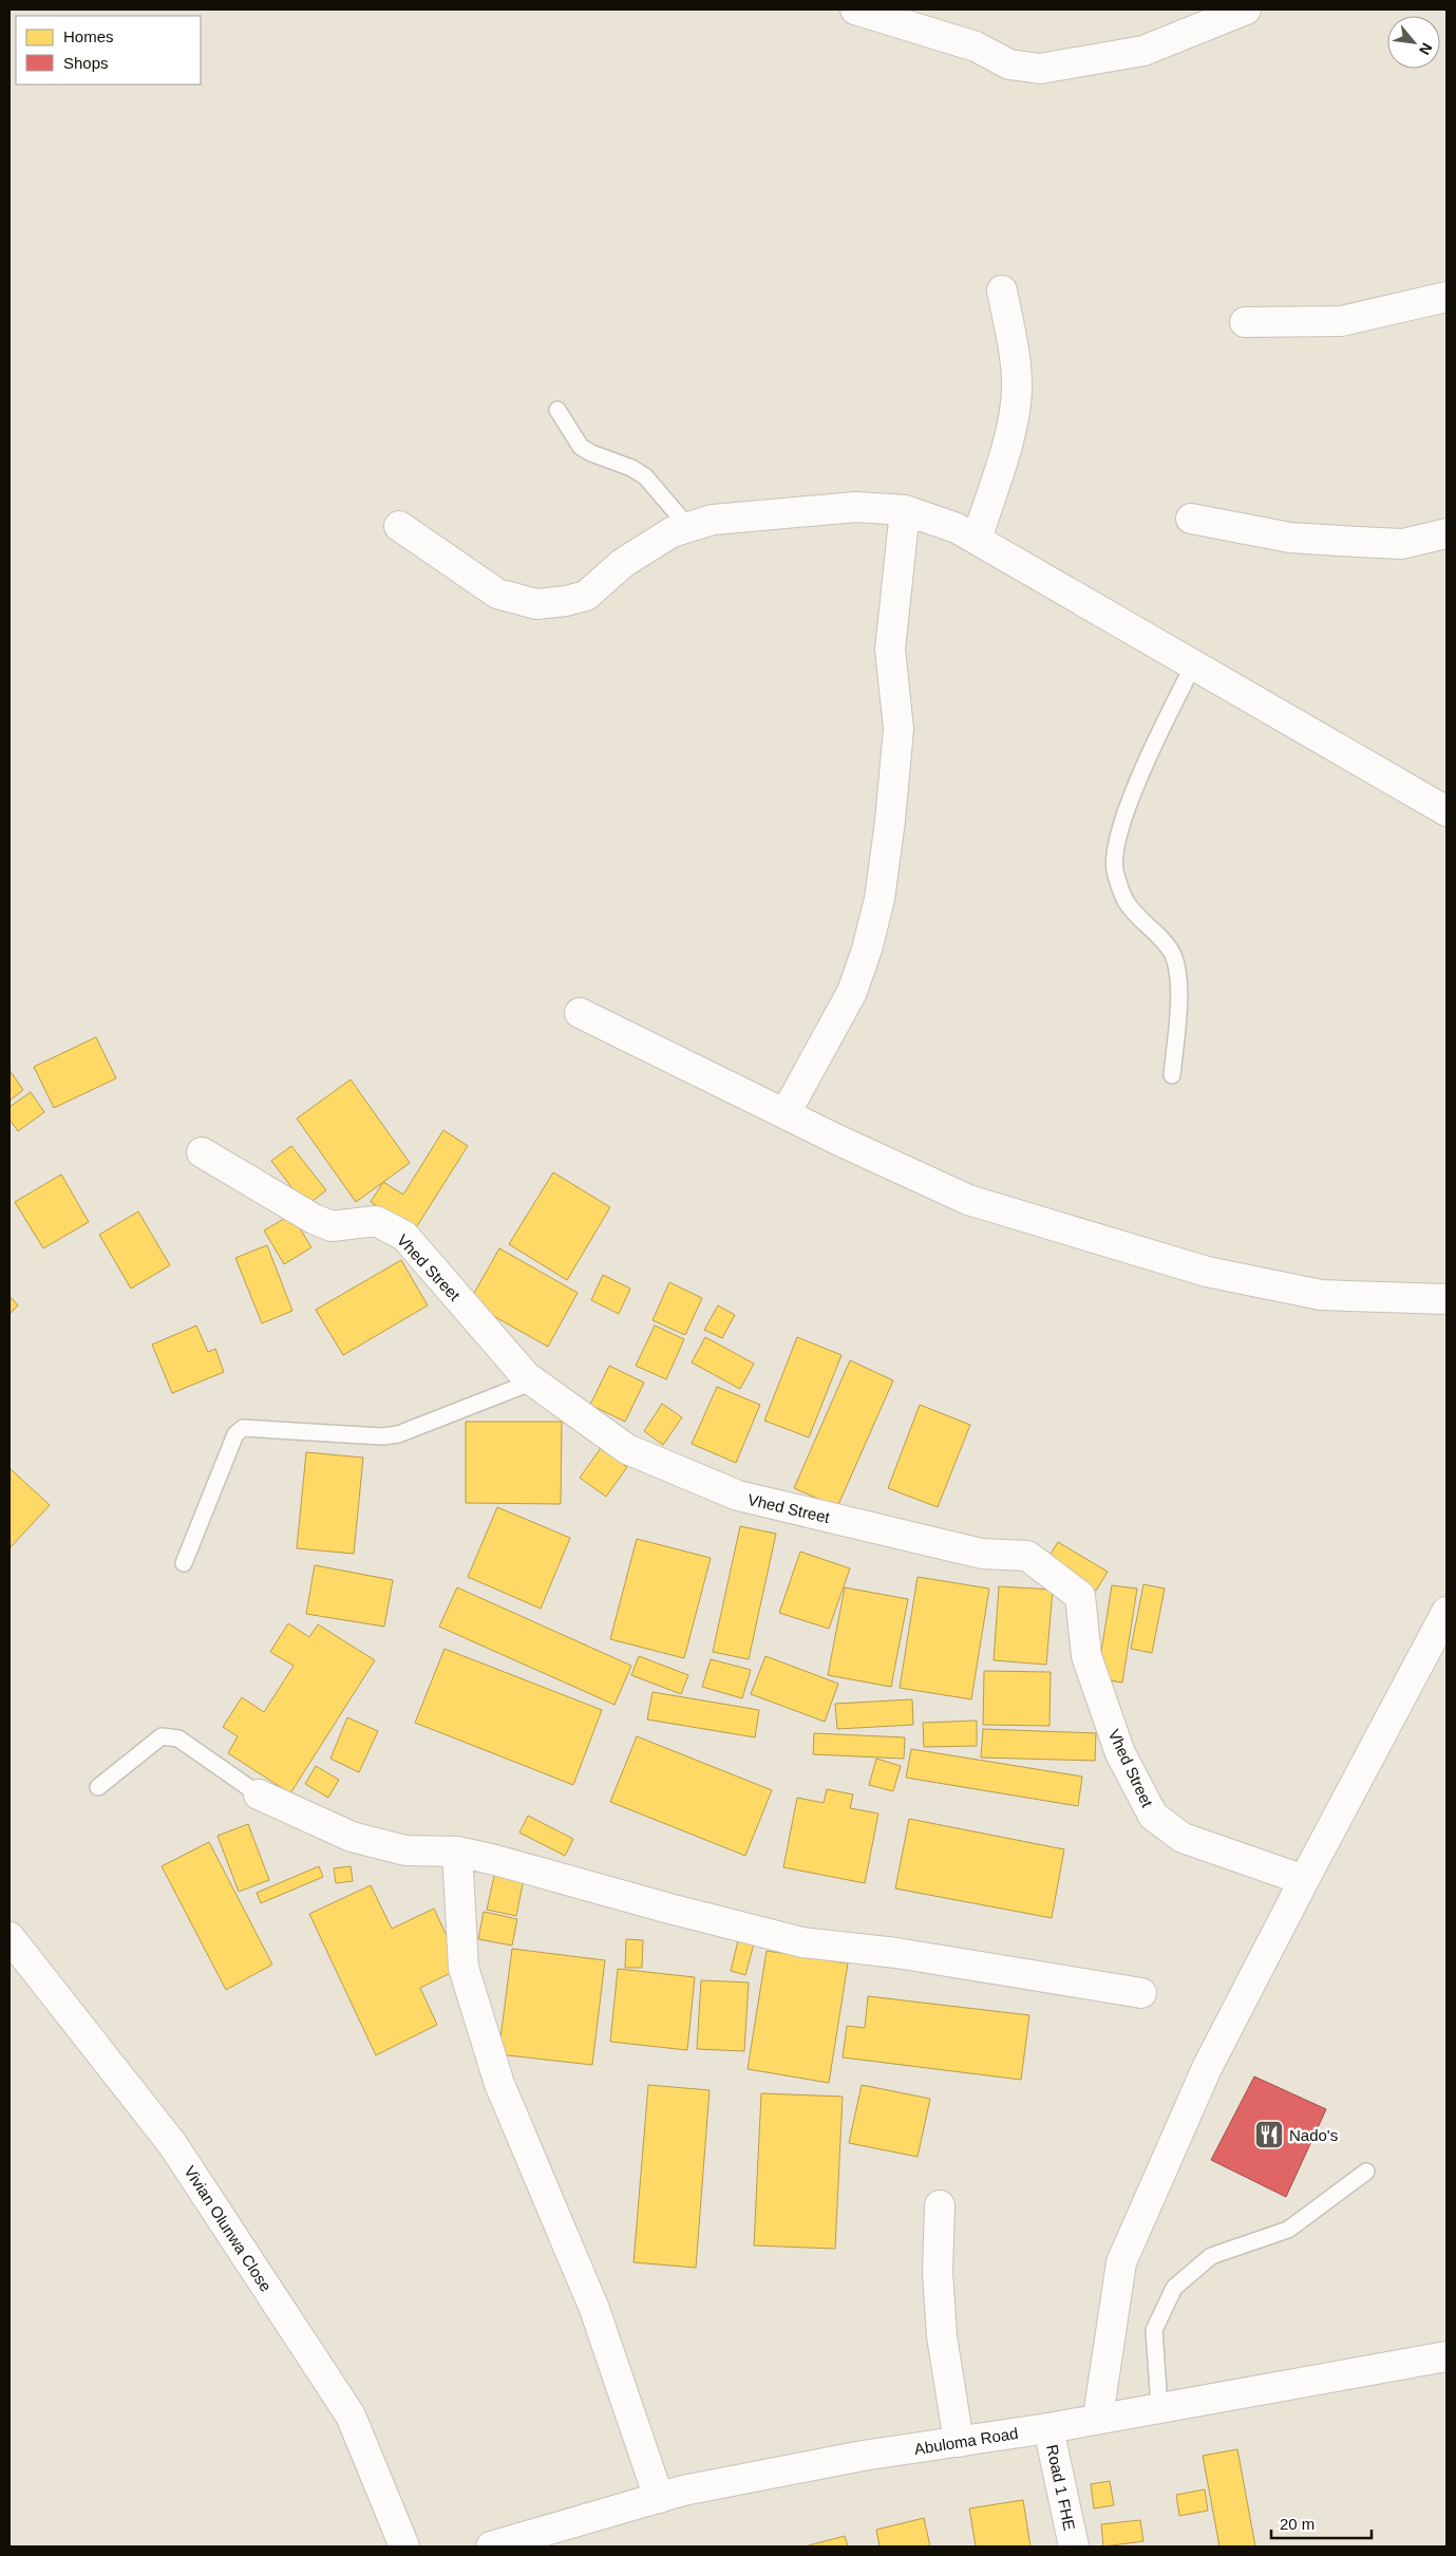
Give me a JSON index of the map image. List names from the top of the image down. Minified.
{"streets":{"street":["Vhed Street","Vivian Olunwa Close","Abuloma Road","Road 1 FHE"]},"crossings":[["Abuloma Road","Road 1 FHE"]],"places":{"restaurant":["Nado's"]},"legend":["Homes","Shops"],"scale_bar":"20 m","north":"bottom right"}
